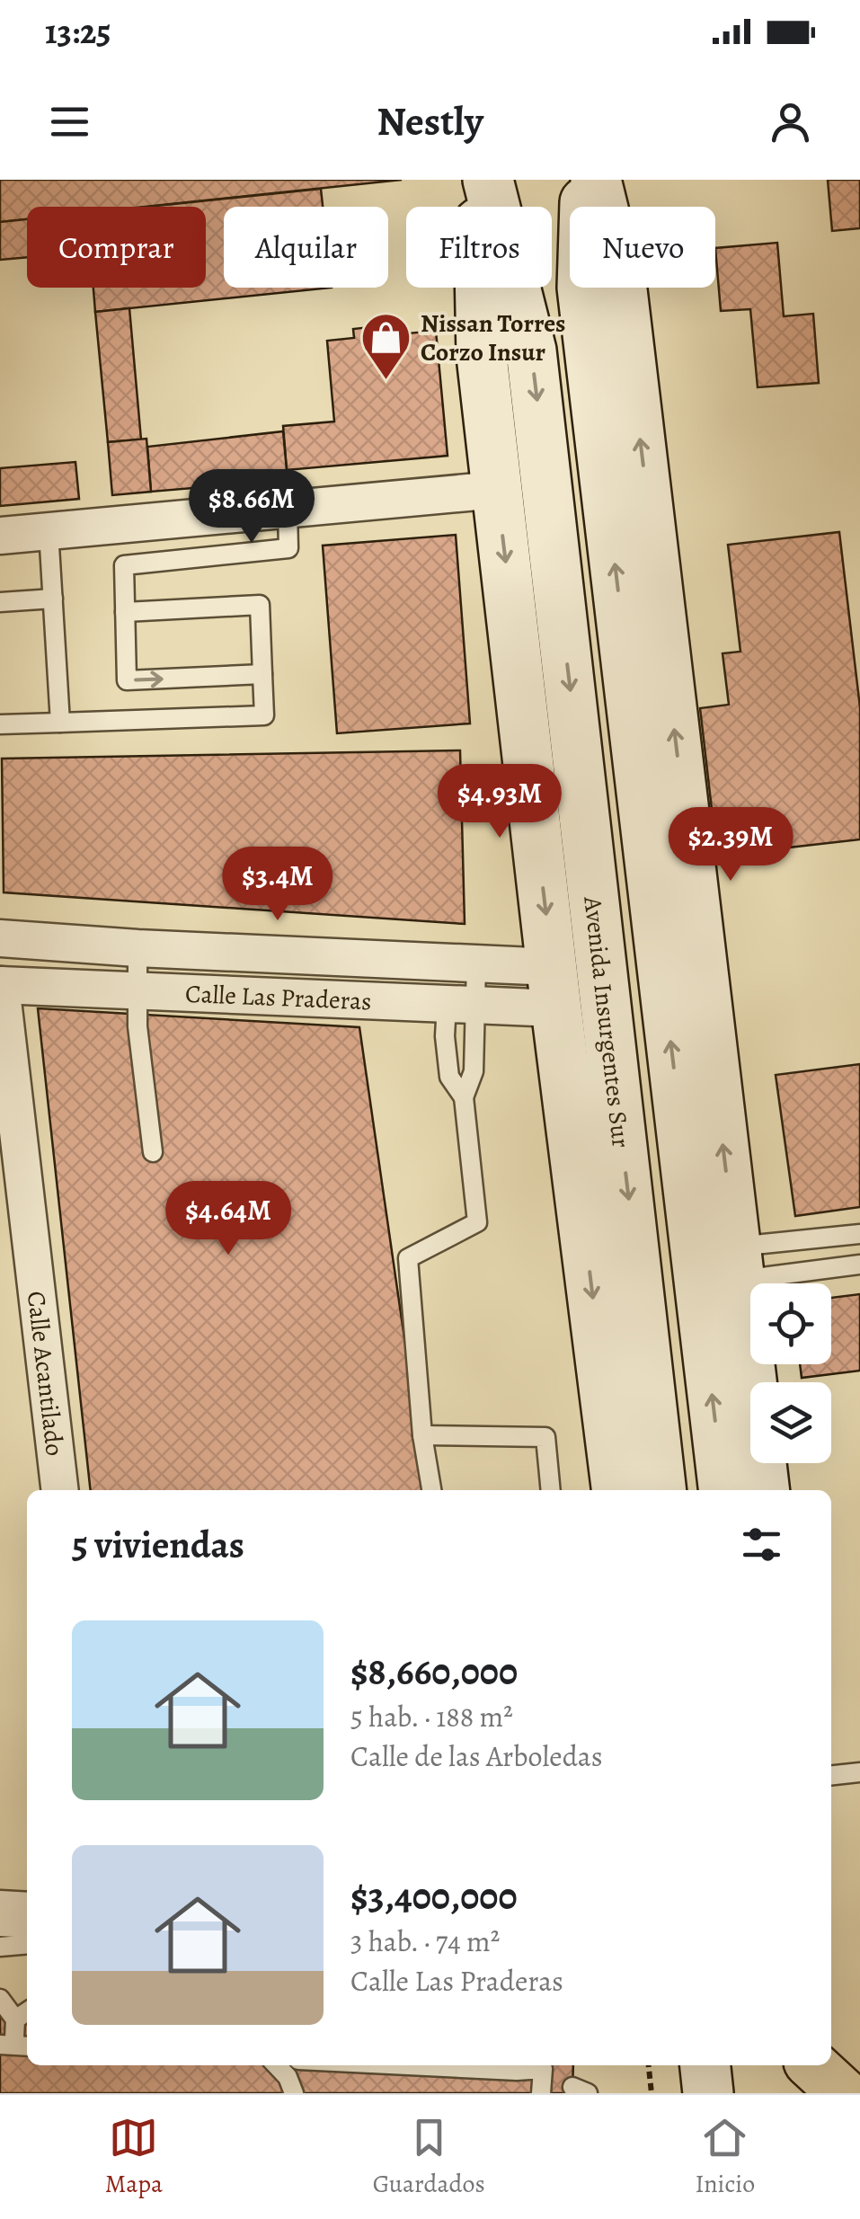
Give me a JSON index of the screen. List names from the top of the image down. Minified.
{"streets":{"main road":["Avenida Insurgentes Sur"],"street":["Calle Las Praderas","Calle Acantilado"]},"crossings":[["Calle Las Praderas","Avenida Insurgentes Sur"],["Calle Las Praderas","Calle Acantilado"]],"places":{"shop":["Nissan Torres Corzo Insur"]},"page":{"status":"13:25","header":"Nestly","chip":["Comprar","Alquilar","Filtros","Nuevo"],"price":["$8.66M","$4.93M","$2.39M","$3.4M","$4.64M"],"heading":"5 viviendas","list":[{"name":"$8,660,000","note":"5 hab. · 188 m² · Calle de las Arboledas"},{"name":"$3,400,000","note":"3 hab. · 74 m² · Calle Las Praderas"}],"tabs":["Mapa","Guardados","Inicio"]}}
